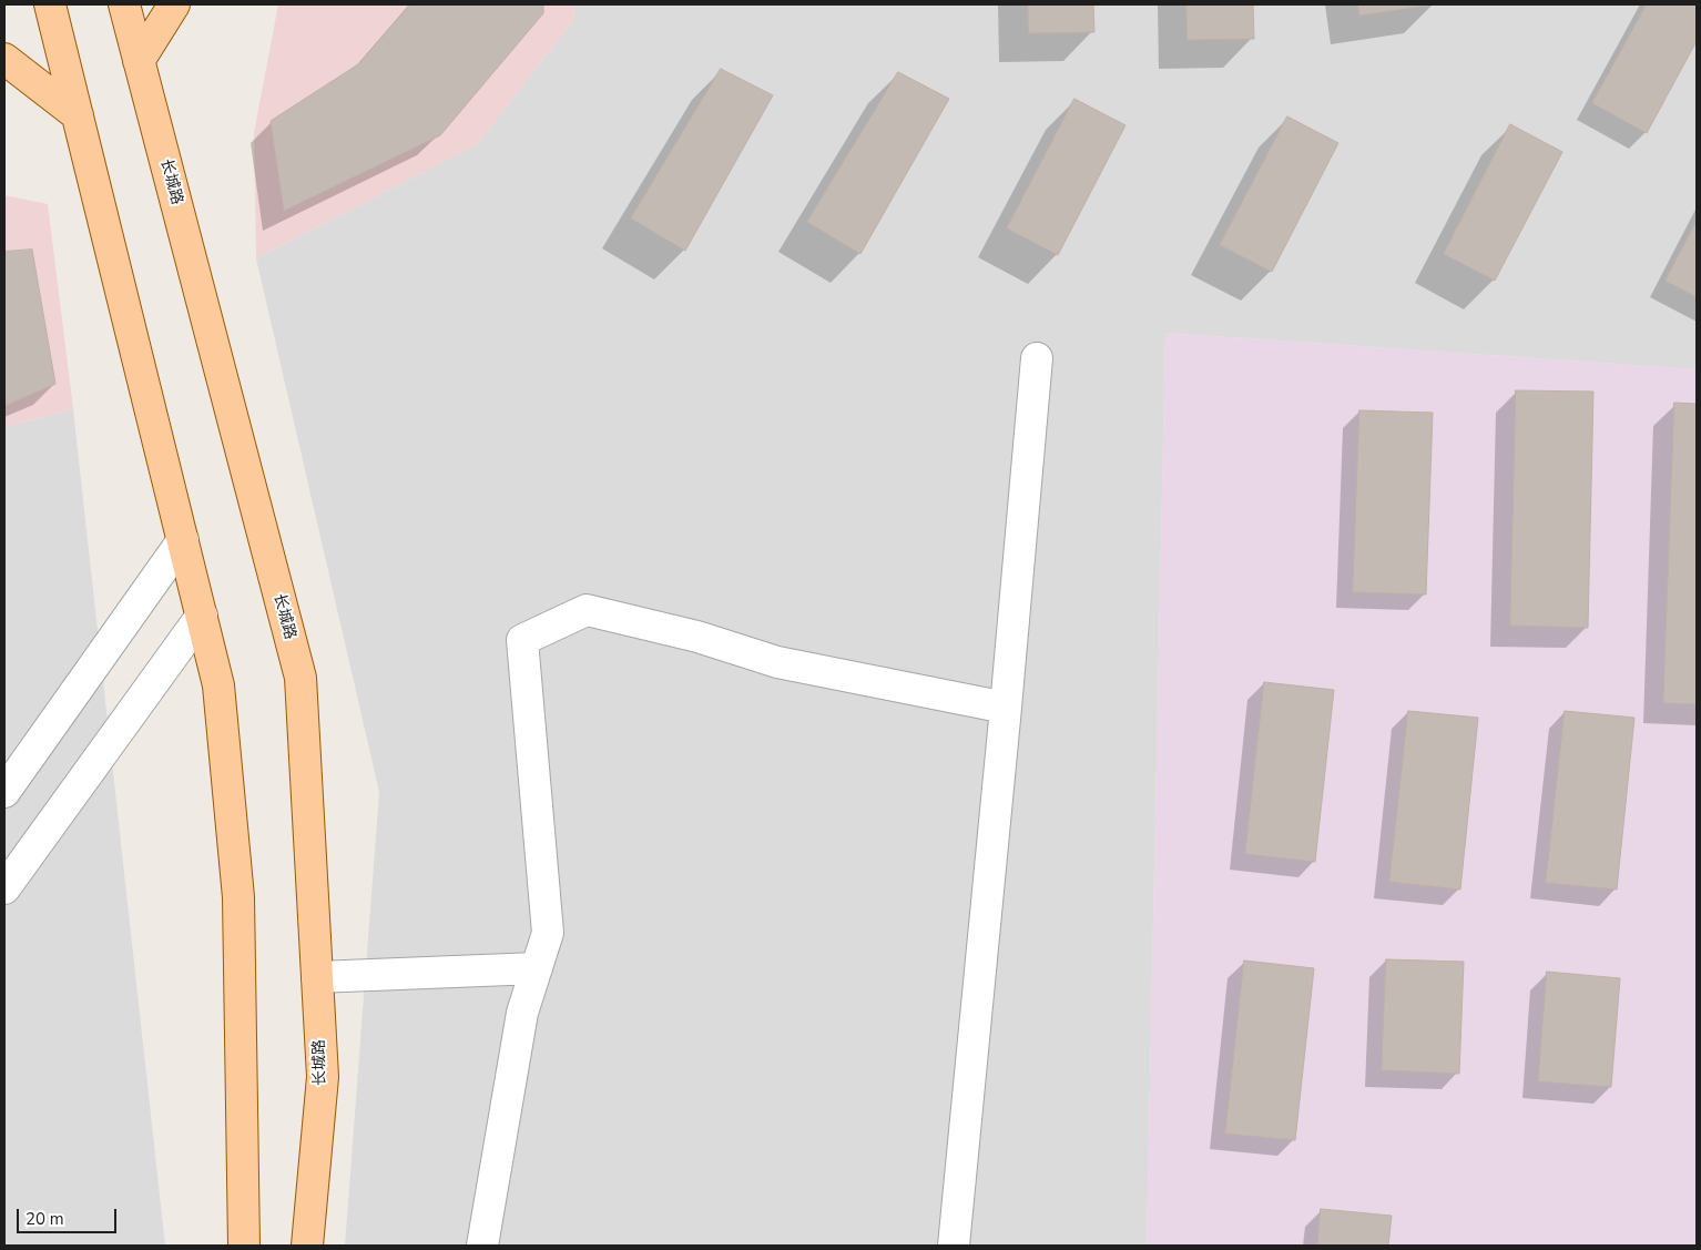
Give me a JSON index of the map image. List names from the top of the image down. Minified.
{"streets":{"main road":["长城路"]},"scale_bar":"20 m"}
